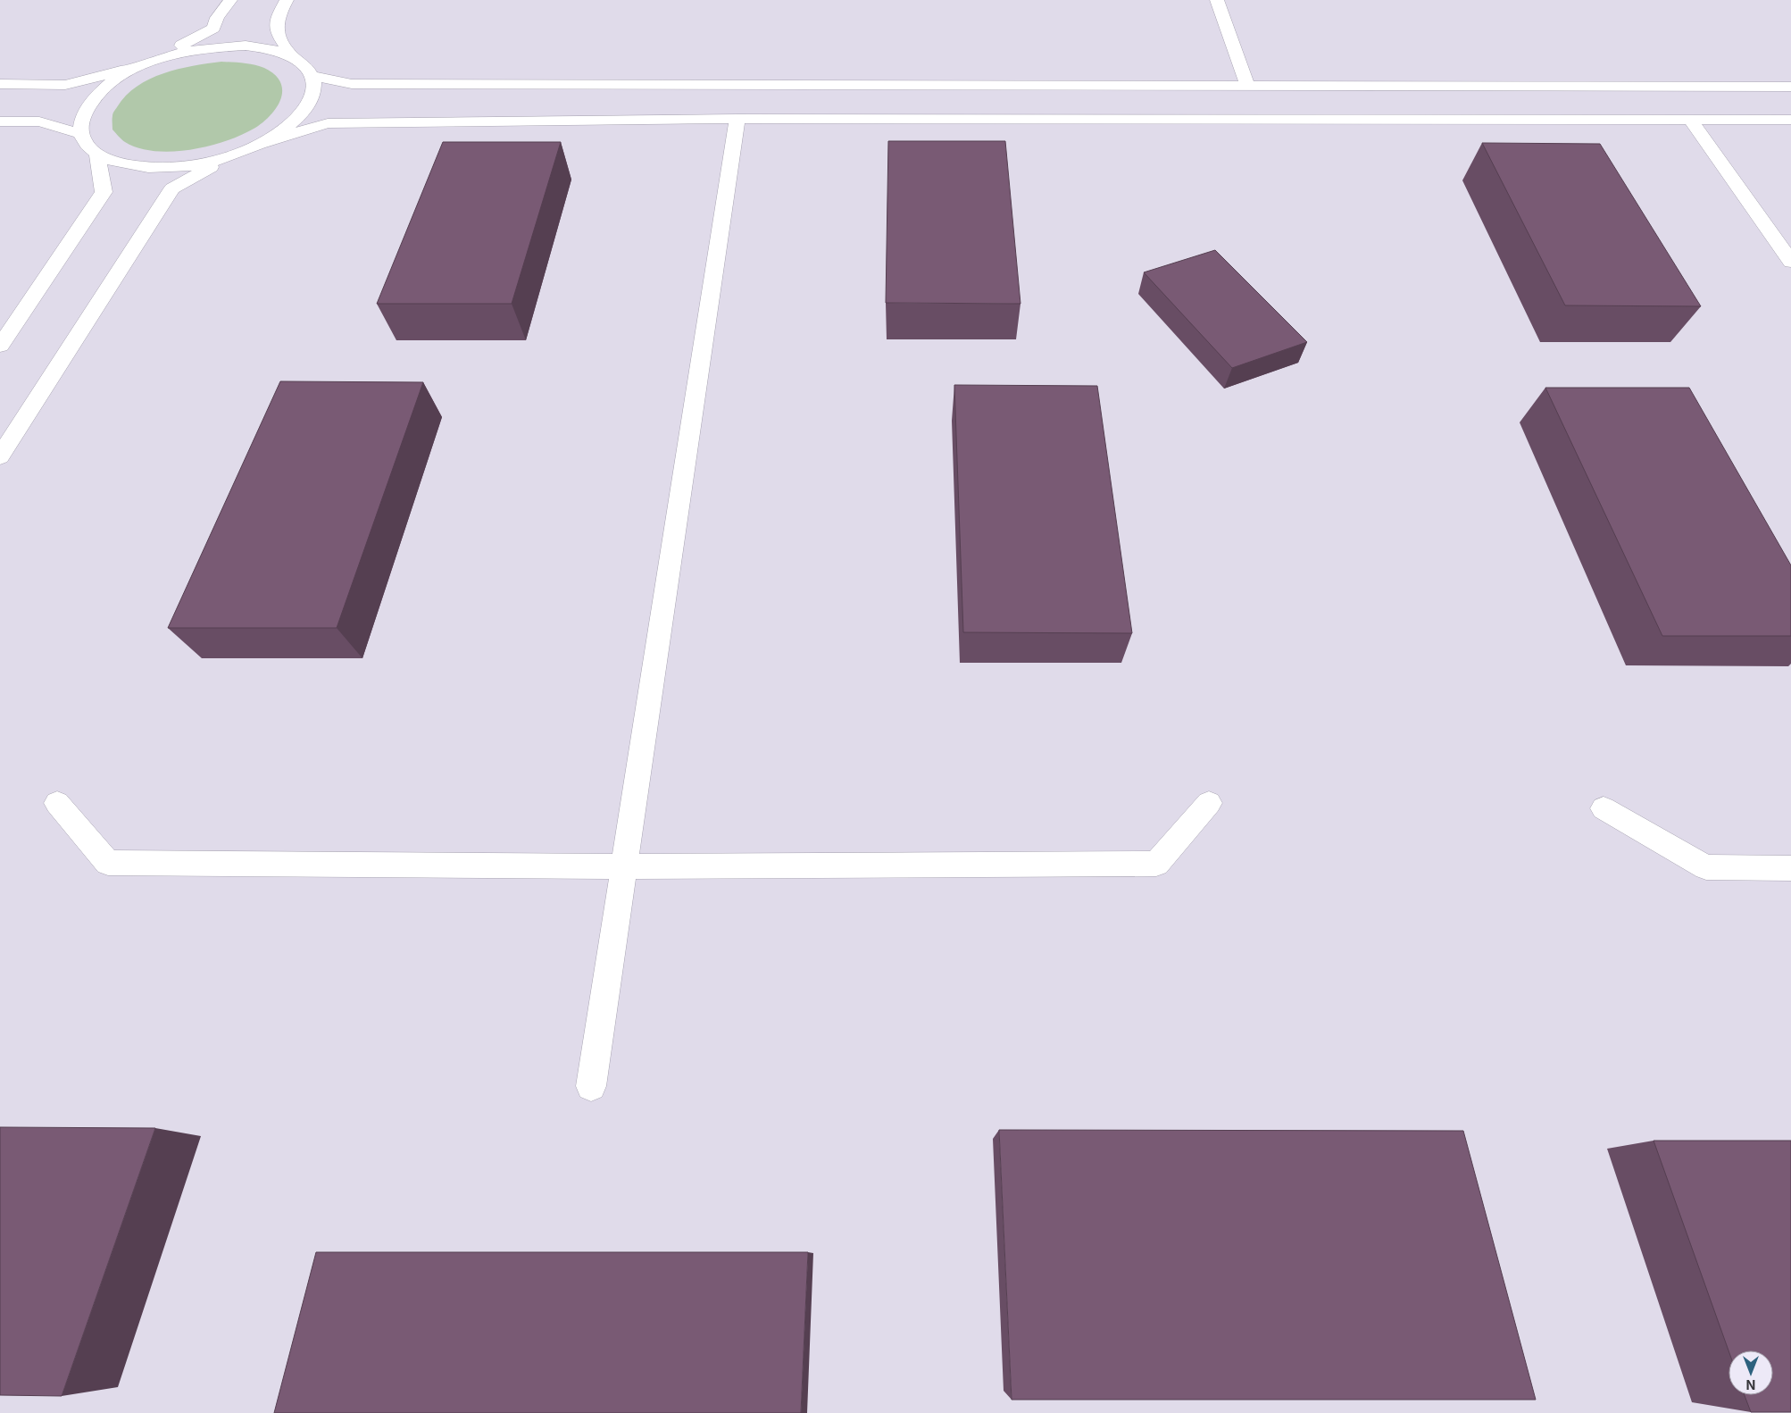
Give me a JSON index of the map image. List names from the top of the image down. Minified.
{"north":"bottom"}
